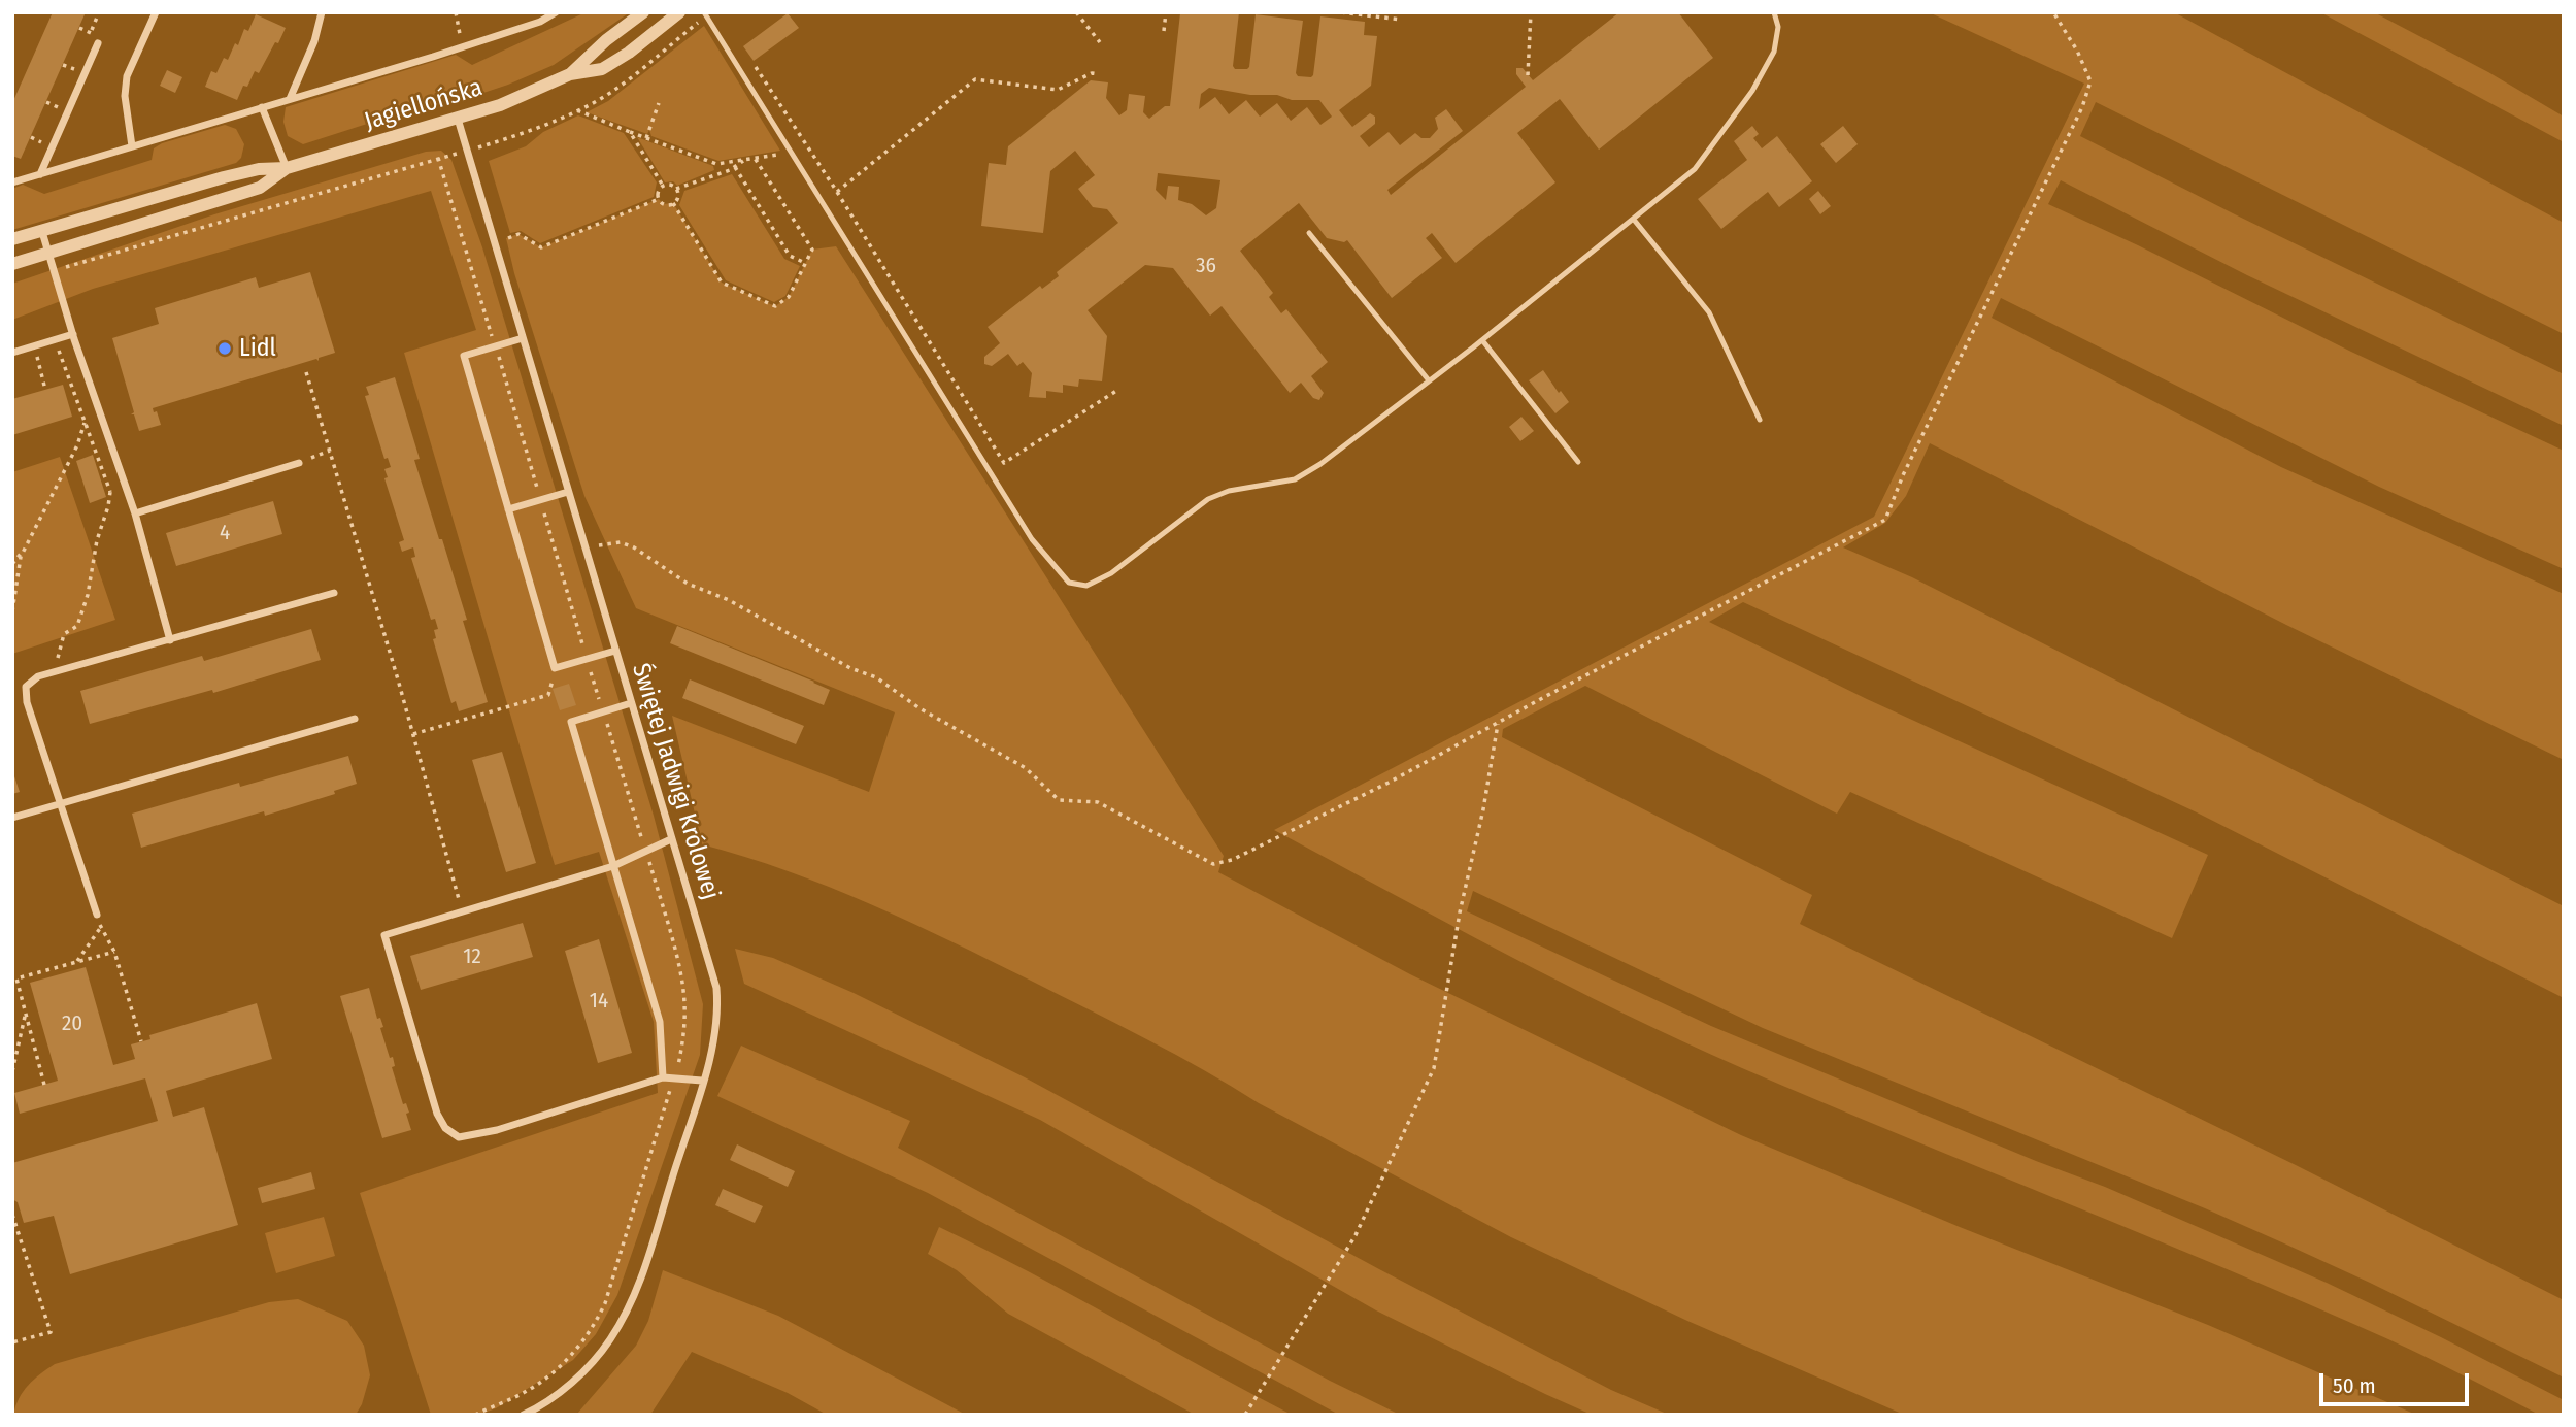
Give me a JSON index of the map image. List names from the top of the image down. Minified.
{"streets":{"street":["Jagiellońska","Świętej Jadwigi Królowej"]},"crossings":[["Jagiellońska","Świętej Jadwigi Królowej"]],"places":["Lidl"],"house_numbers":["36","4","12","14","20"],"scale_bar":"50 m"}
